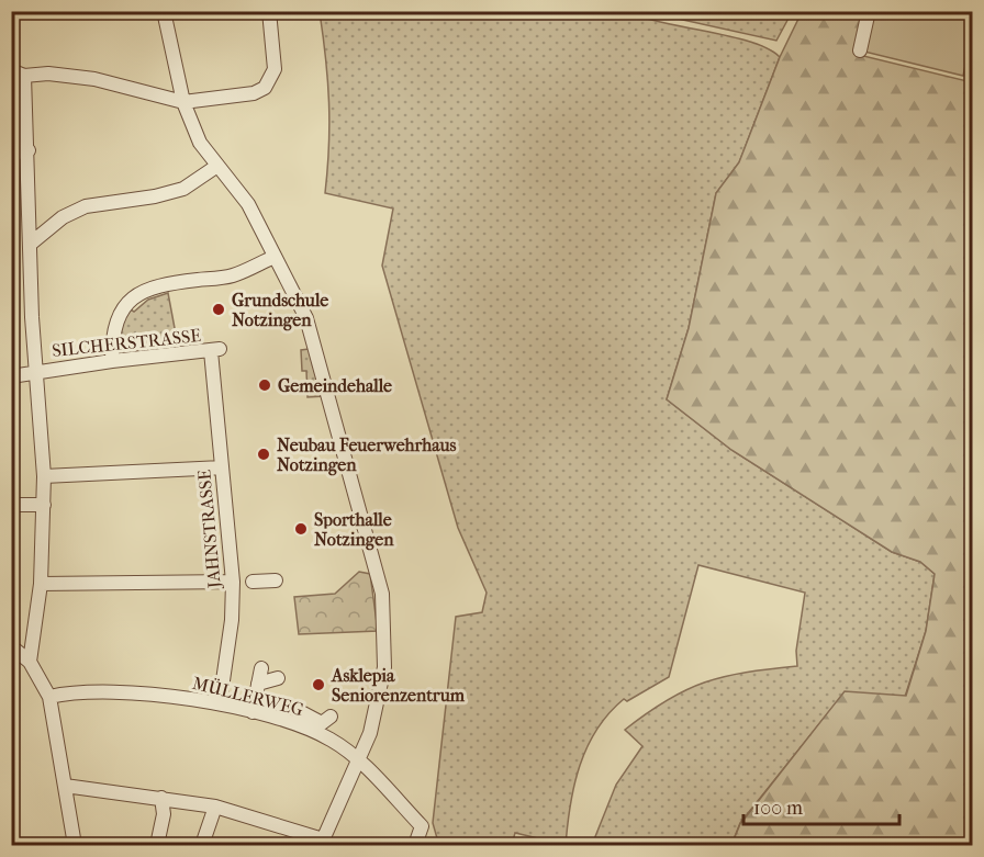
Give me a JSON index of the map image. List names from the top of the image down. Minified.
{"streets":{"street":["SILCHERSTRASSE","JAHNSTRASSE","MÜLLERWEG"]},"crossings":[["SILCHERSTRASSE","JAHNSTRASSE"],["JAHNSTRASSE","MÜLLERWEG"]],"places":["Grundschule Notzingen","Gemeindehalle","Neubau Feuerwehrhaus Notzingen","Sporthalle Notzingen","Asklepia Seniorenzentrum"],"scale_bar":"100 m"}
